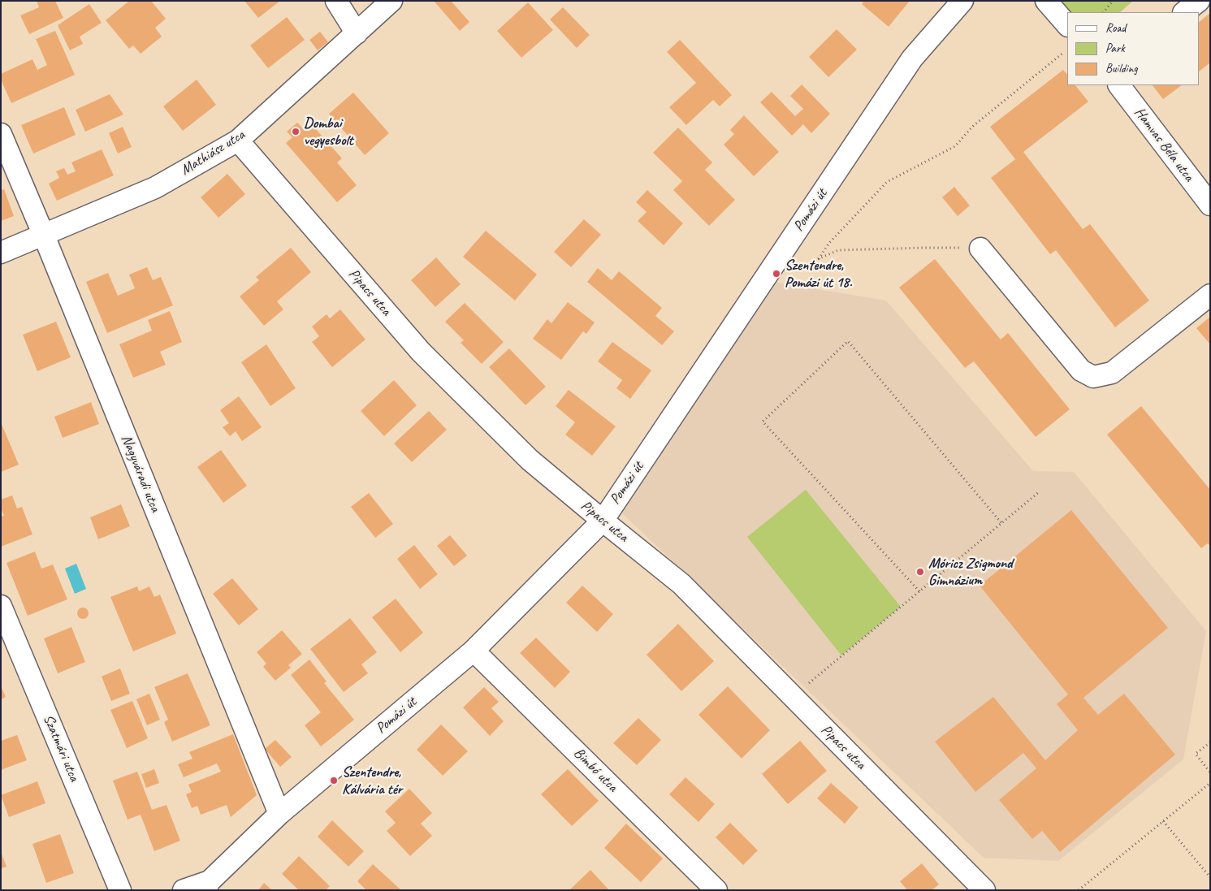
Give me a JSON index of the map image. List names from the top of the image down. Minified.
{"streets":{"street":["Hamvas Béla utca","Mathiász utca","Pomázi út","Pipacs utca","Nagyváradi utca","Szatmári utca","Bimbó utca"]},"crossings":[["Mathiász utca","Pipacs utca"],["Mathiász utca","Nagyváradi utca"],["Pomázi út","Pipacs utca"],["Pomázi út","Nagyváradi utca"],["Pomázi út","Bimbó utca"]],"places":["Dombai vegyesbolt","Szentendre, Pomázi út 18.","Móricz Zsigmond Gimnázium","Szentendre, Kálvária tér"],"legend":["Road","Park","Building"]}
